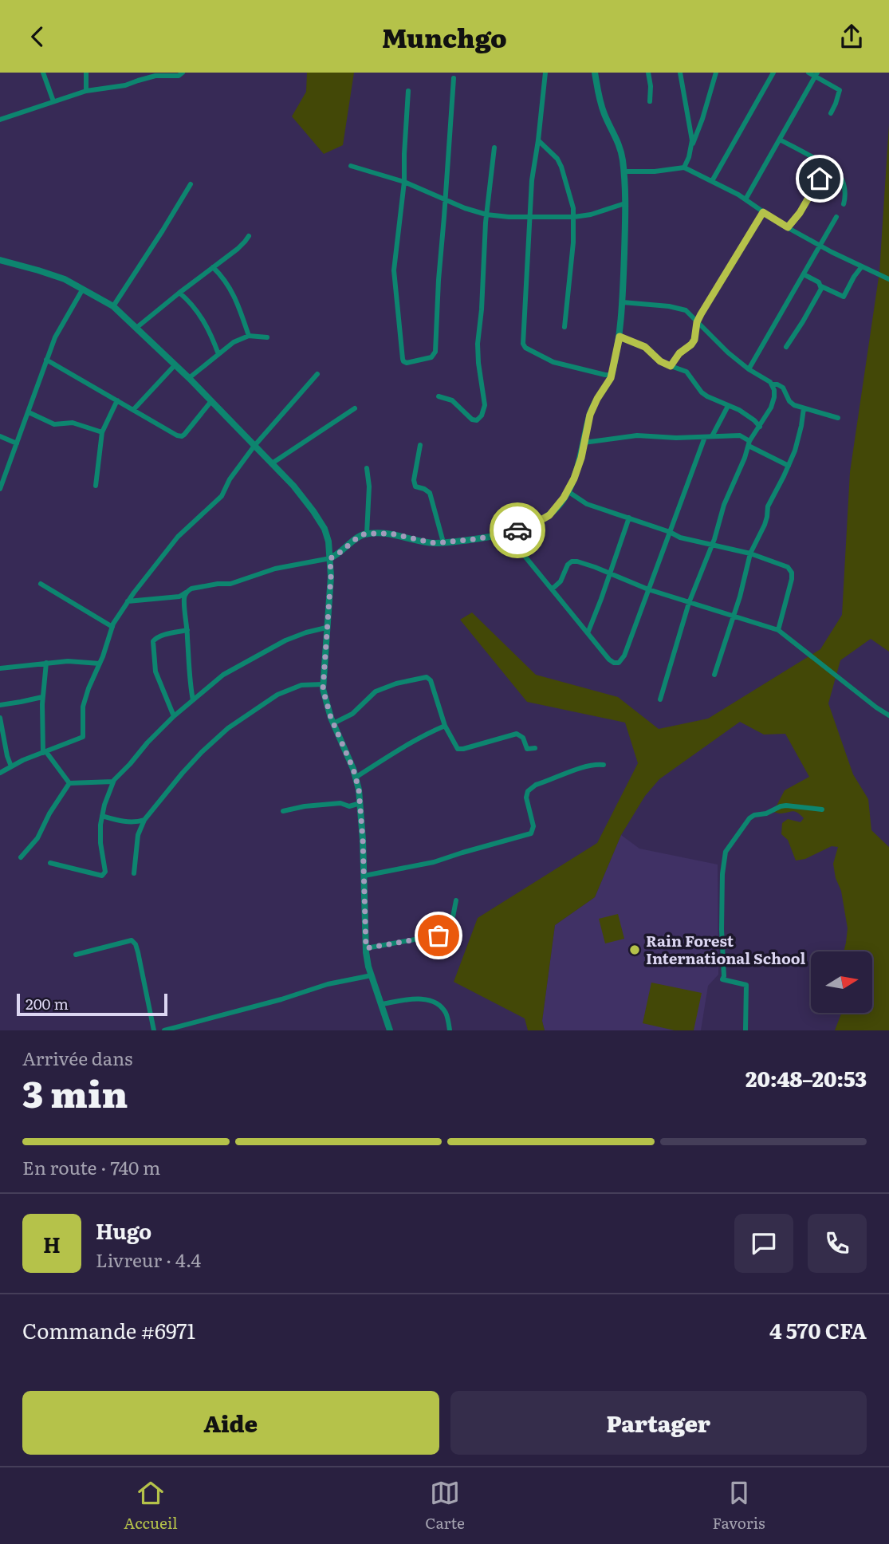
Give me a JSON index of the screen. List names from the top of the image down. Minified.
{"places":["Rain Forest International School"],"scale_bar":"200 m","north":"right","page":{"header":"Munchgo","scale":"200 m","heading":["3 min","Arrivée dans","20:48–20:53"],"panel":["Hugo","Livreur · 4.4","Commande #6971","4 570 CFA"],"bar":"En route · 740 m","round":"H","buttons":["Aide","Partager"],"tabs":["Accueil","Carte","Favoris"]}}
